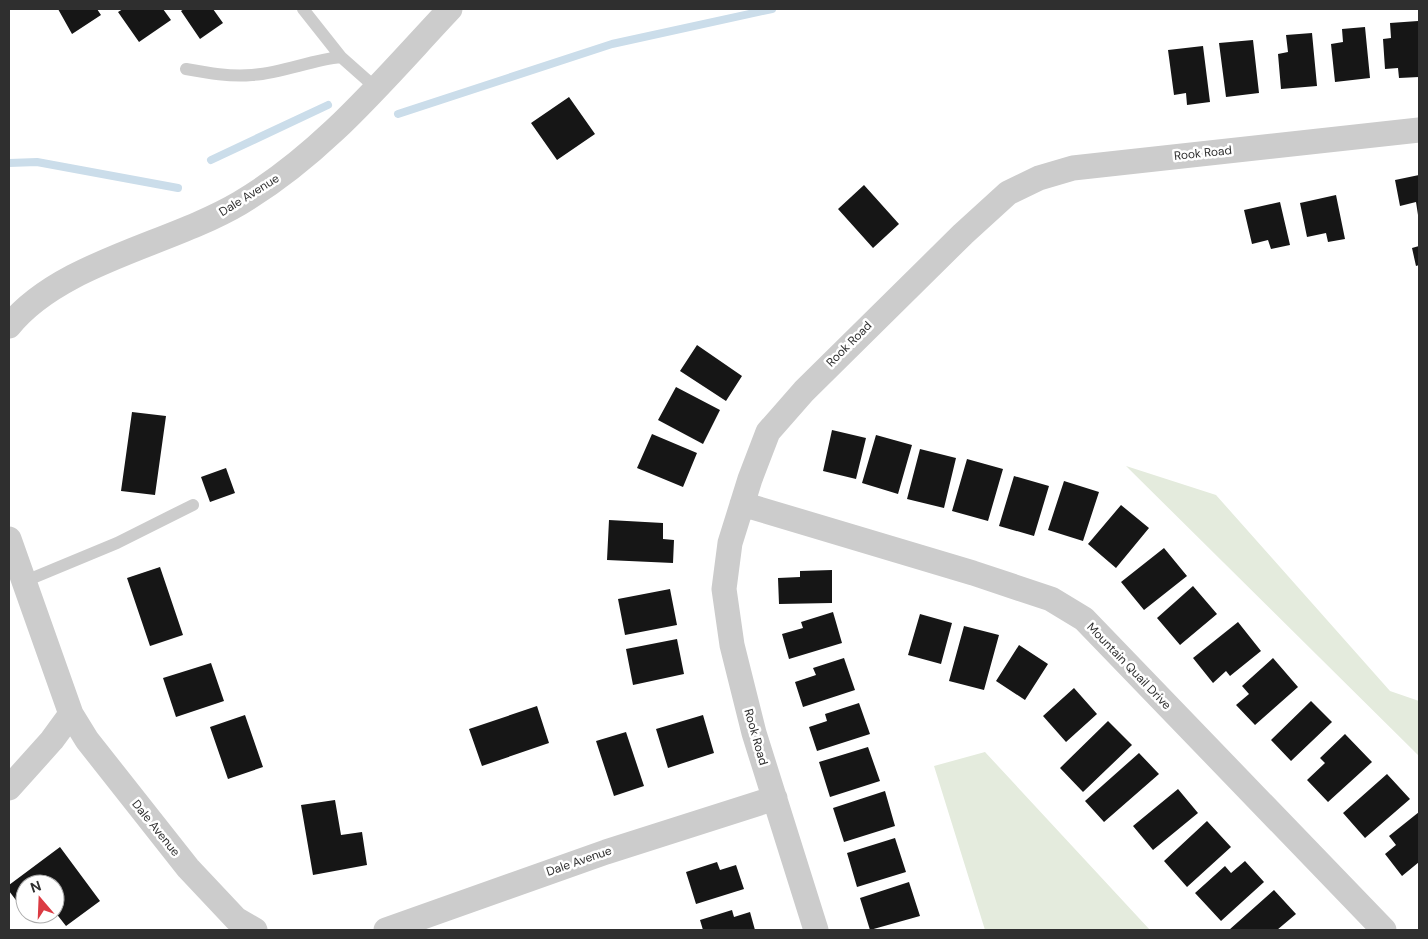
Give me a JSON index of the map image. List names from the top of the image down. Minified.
{"streets":{"street":["Rook Road","Dale Avenue","Mountain Quail Drive"]},"crossings":[["Rook Road","Dale Avenue"],["Rook Road","Mountain Quail Drive"]],"north":"top"}
